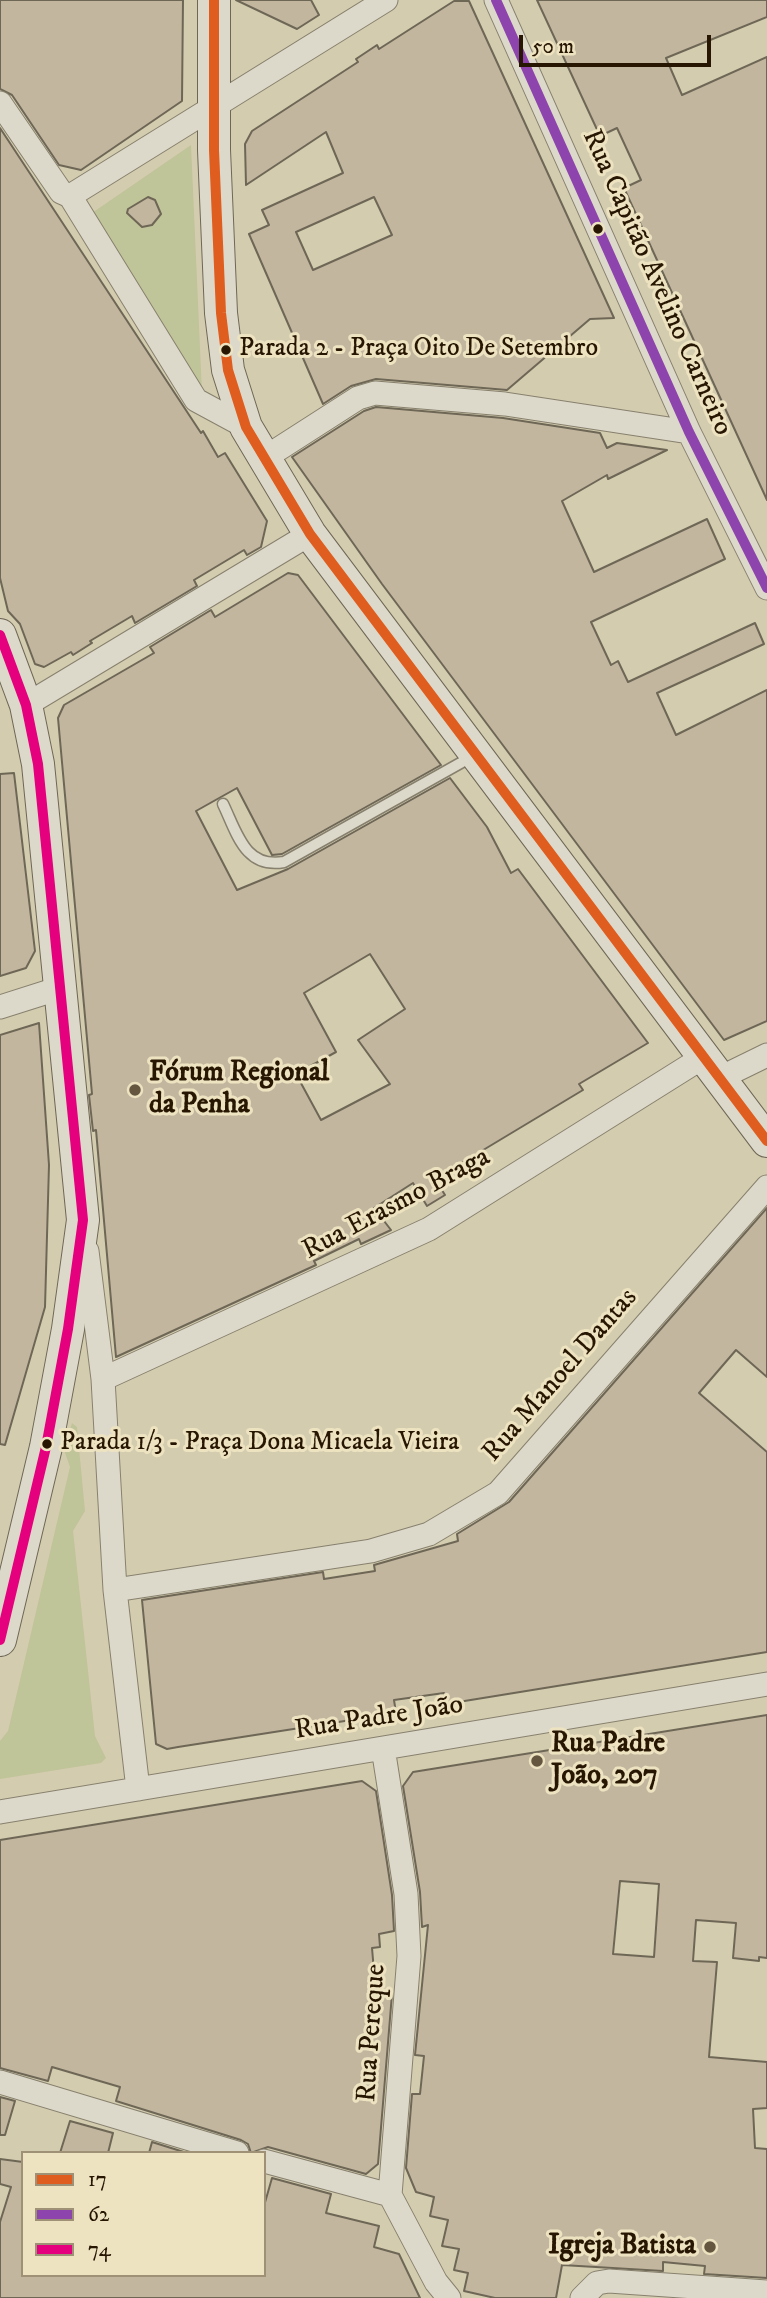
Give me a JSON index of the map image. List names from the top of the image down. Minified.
{"streets":{"street":["Rua Capitão Avelino Carneiro","Rua Erasmo Braga","Rua Manoel Dantas","Rua Padre João","Rua Pereque"]},"crossings":[["Rua Padre João","Rua Pereque"]],"places":["Parada 2 - Praça Oito De Setembro","Fórum Regional da Penha","Parada 1/3 - Praça Dona Micaela Vieira","Rua Padre João, 207","Igreja Batista"],"lines":["transit line 17","transit line 62","transit line 74"],"legend":["17","62","74"],"scale_bar":"50 m"}
